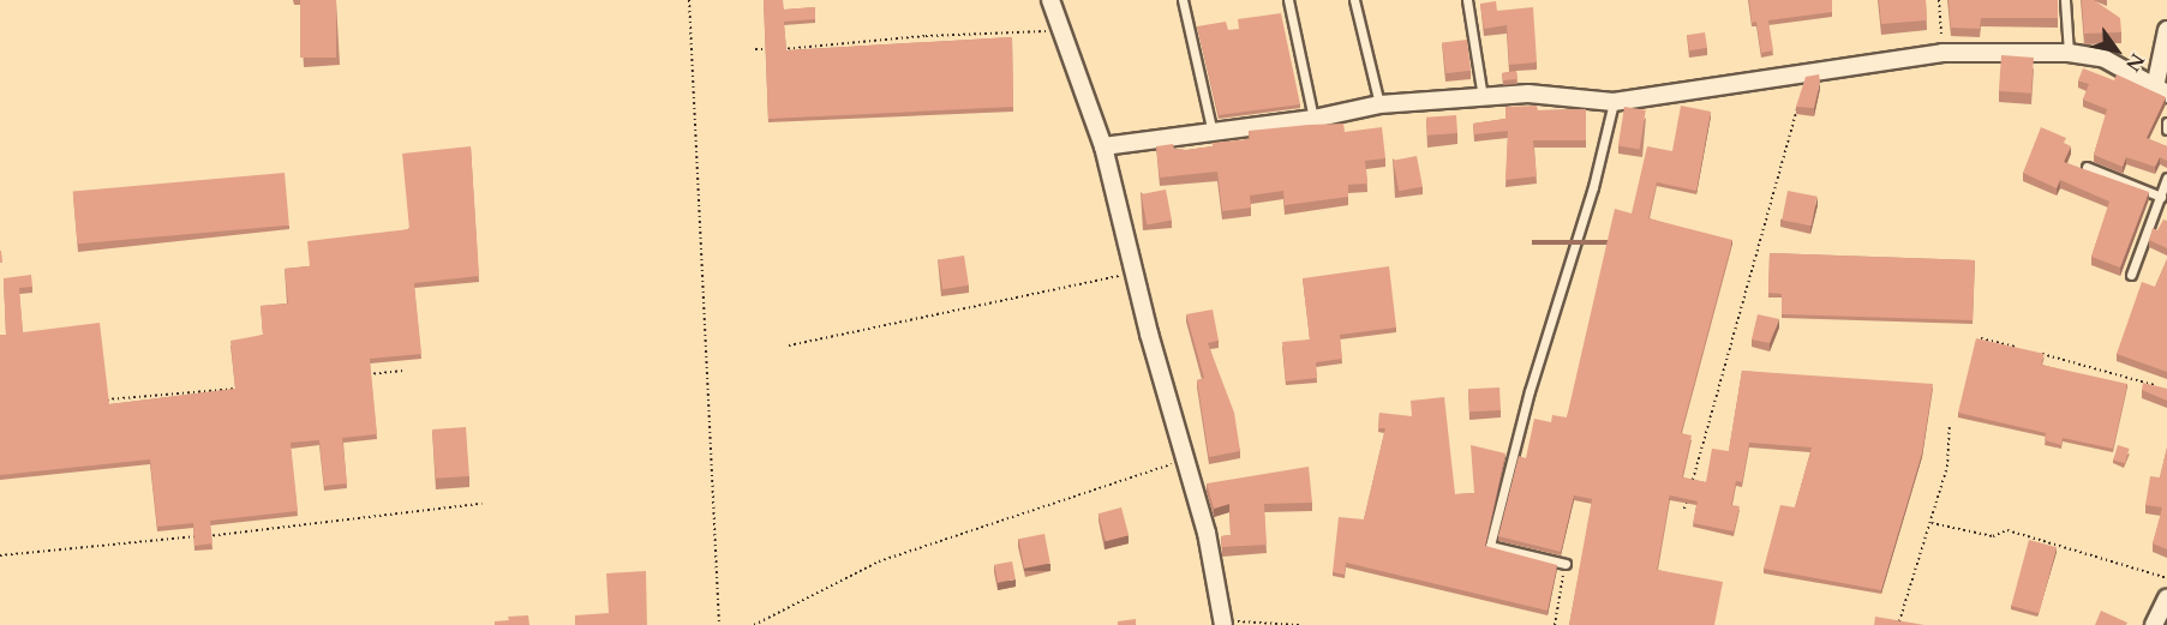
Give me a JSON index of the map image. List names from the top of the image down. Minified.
{"north":"bottom right"}
